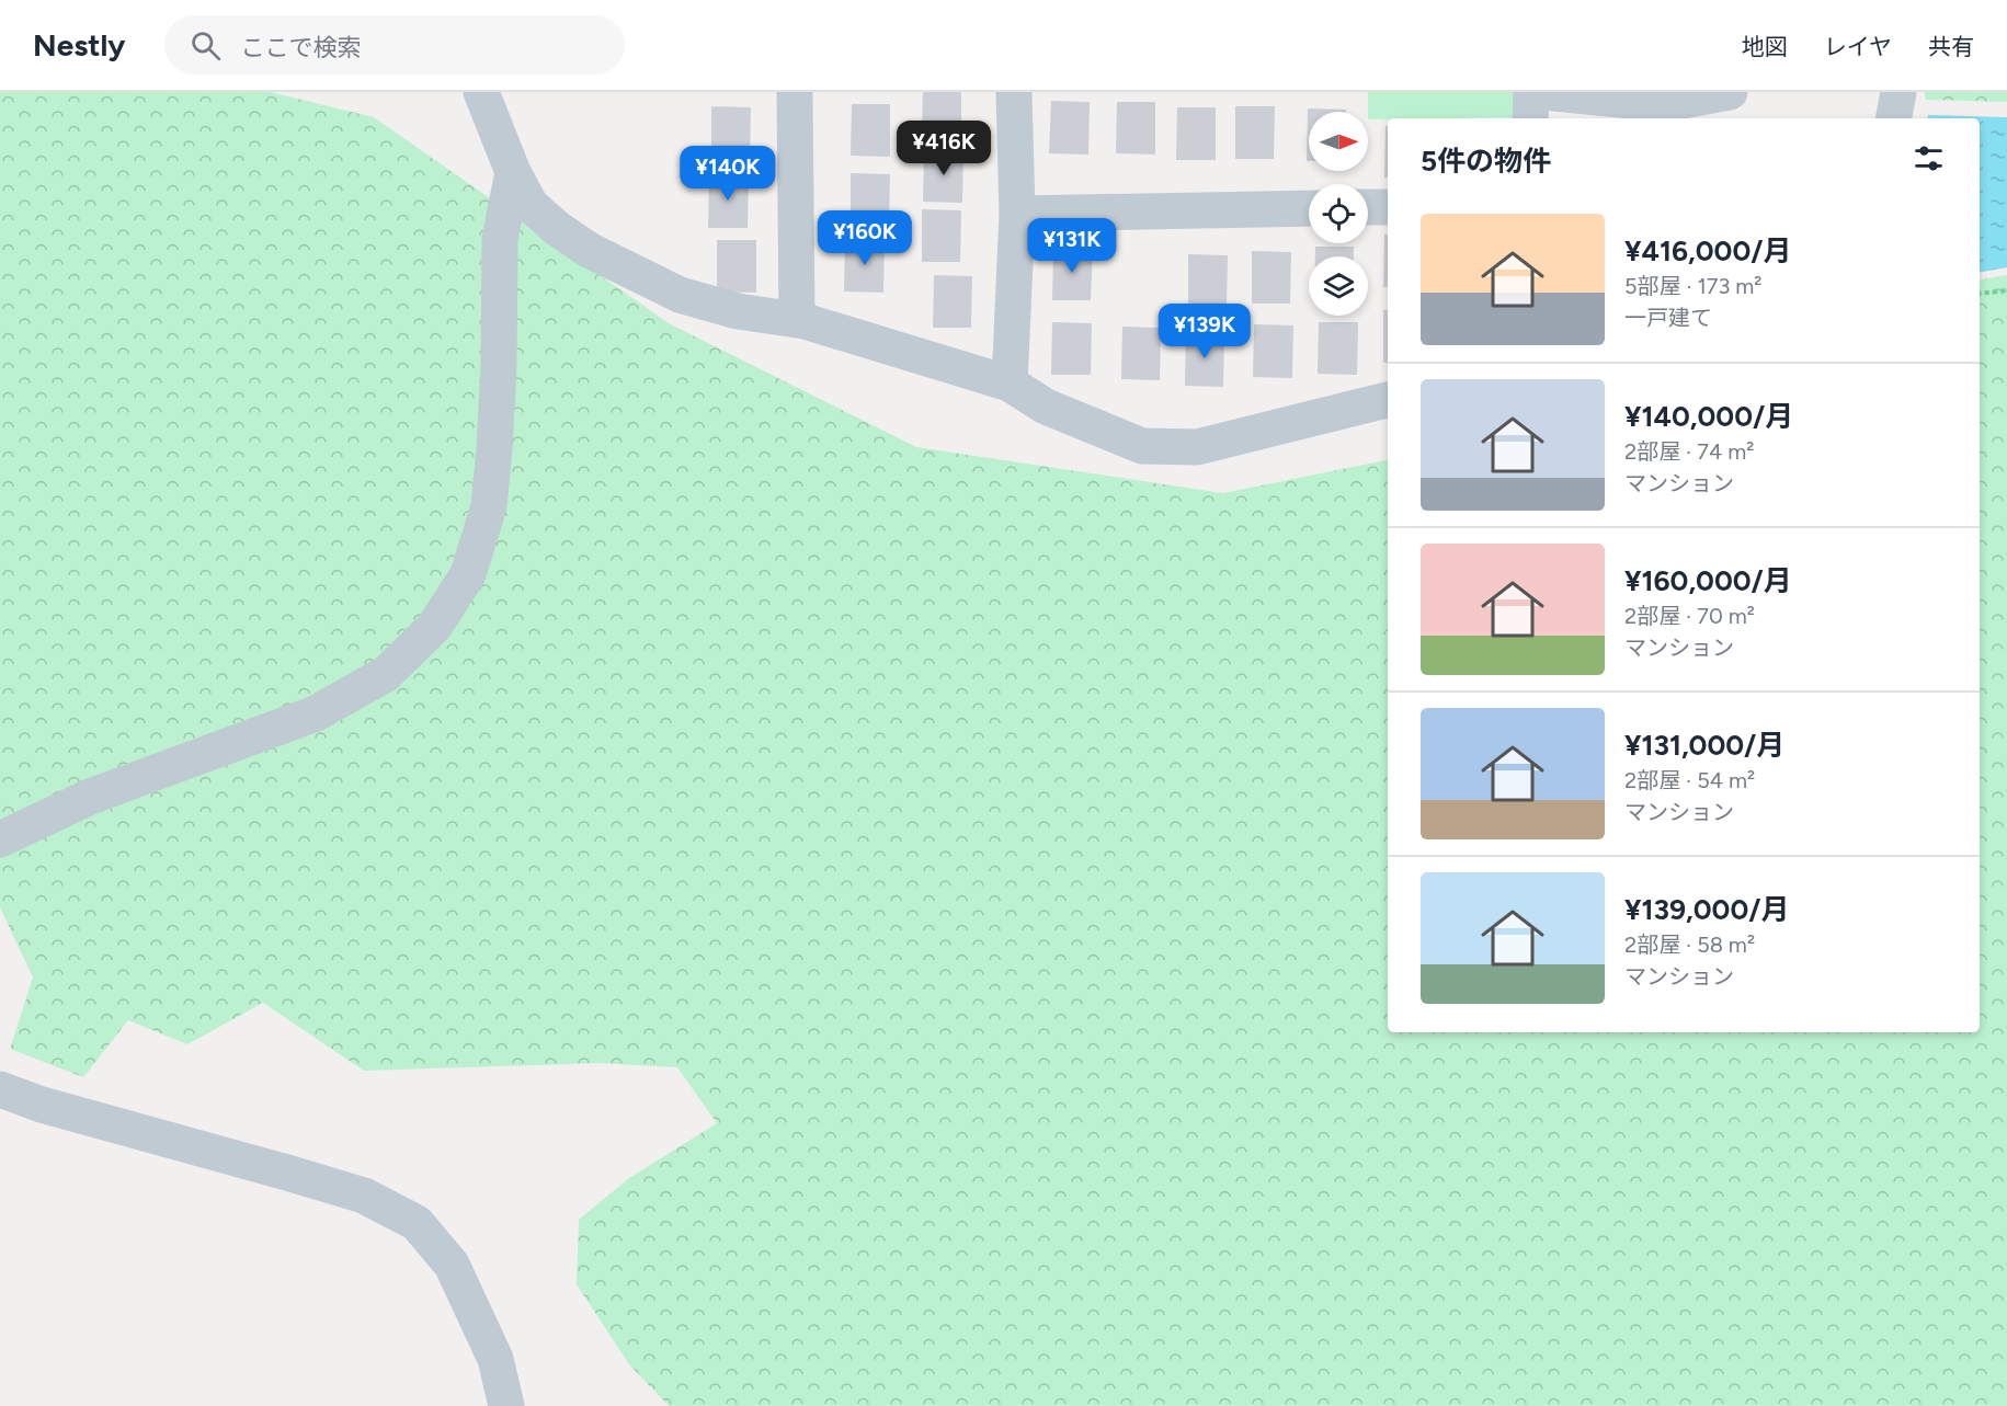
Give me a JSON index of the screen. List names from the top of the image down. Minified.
{"north":"right","page":{"header":"Nestly","search":"ここで検索","nav":["地図","レイヤ","共有"],"heading":"5件の物件","price":["¥416K","¥140K","¥160K","¥131K","¥139K"],"list":[{"name":"¥416,000/月","note":"5部屋 · 173 m² · 一戸建て"},{"name":"¥140,000/月","note":"2部屋 · 74 m² · マンション"},{"name":"¥160,000/月","note":"2部屋 · 70 m² · マンション"},{"name":"¥131,000/月","note":"2部屋 · 54 m² · マンション"},{"name":"¥139,000/月","note":"2部屋 · 58 m² · マンション"}]}}
